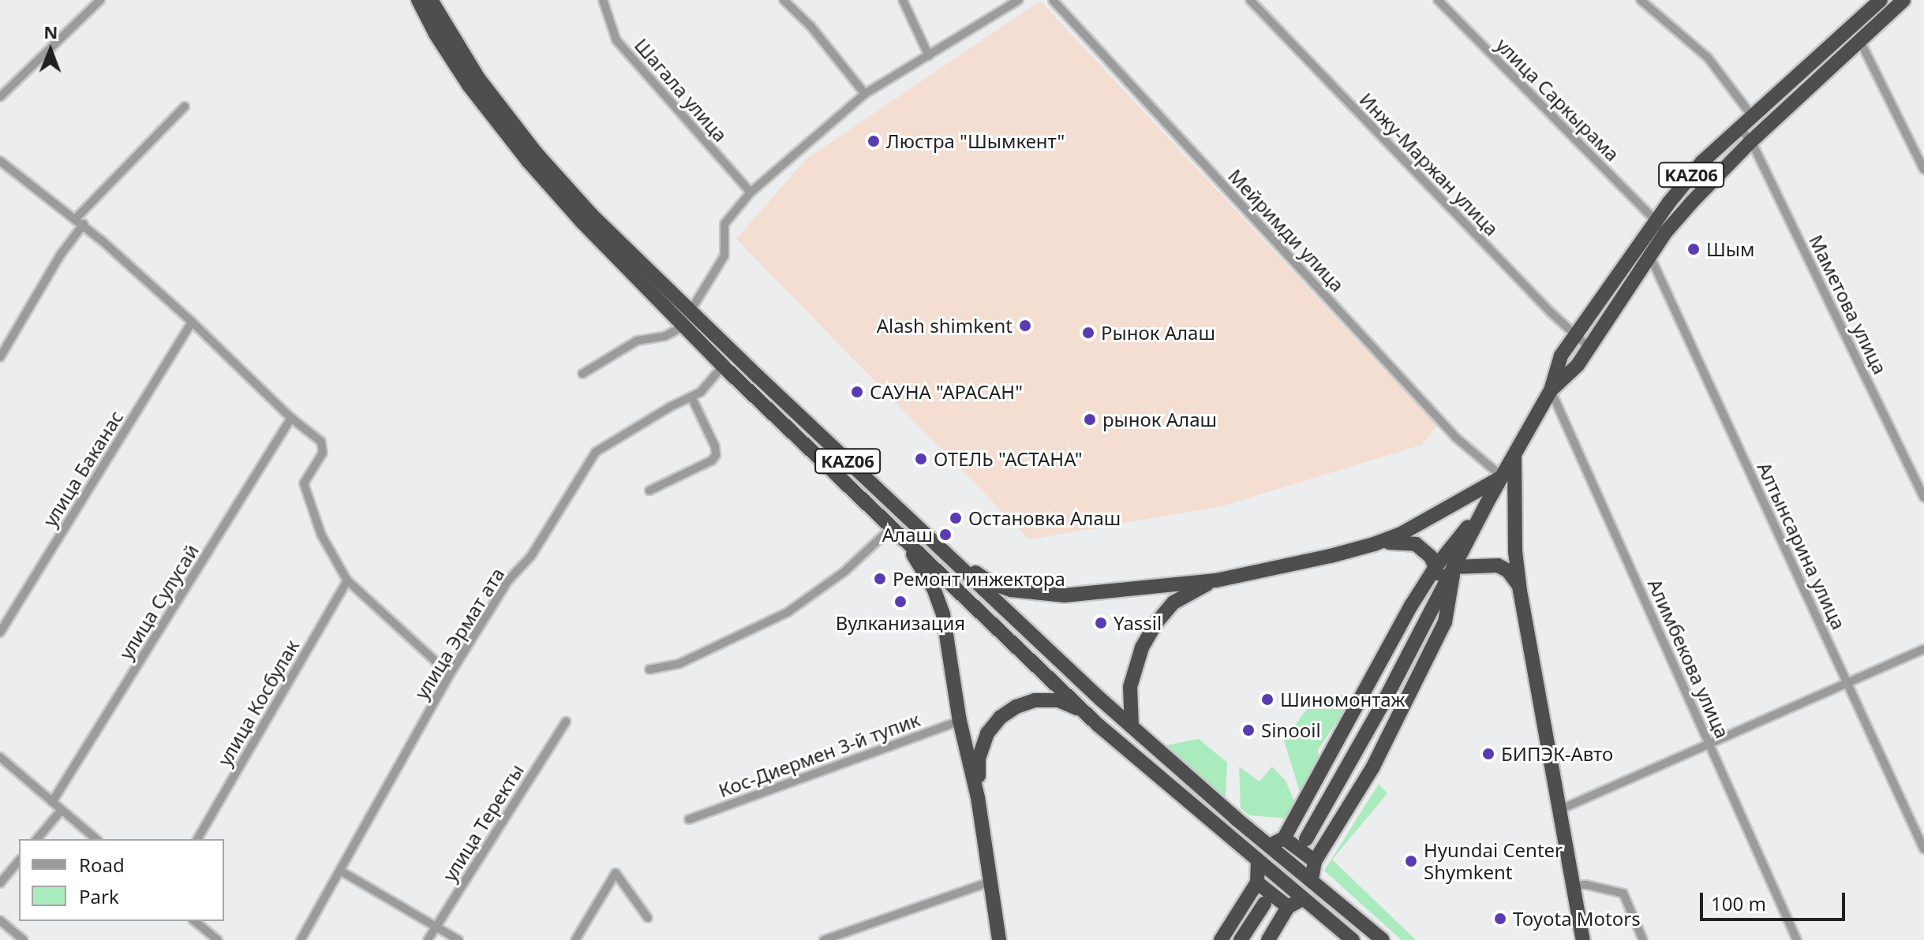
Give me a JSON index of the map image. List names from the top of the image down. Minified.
{"streets":{"highway":["KАZ06"],"street":["Шагала улица","улица Саркырама","Инжу-Маржан улица","Мейримди улица","Маметова улица","улица Баканас","Алтынсарина улица","улица Сулусай","улица Эрмат ата","Алимбекова улица","улица Косбулак","Кос-Диермен 3-й тупик","улица Теректы"]},"crossings":[["улица Саркырама","KАZ06"],["Инжу-Маржан улица","KАZ06"],["KАZ06","Мейримди улица"],["KАZ06","Маметова улица"],["KАZ06","Алтынсарина улица"],["KАZ06","улица Эрмат ата"],["KАZ06","Алимбекова улица"]],"places":["Люстра \"Шымкент\"","Шым","Alash shimkent","Рынок Алаш","САУНА \"АРАСАН\"","рынок Алаш","ОТЕЛЬ \"АСТАНА\"","Остановка Алаш","Алаш","Ремонт инжектора","Вулканизация","Yassil","Шиномонтаж","Sinooil","БИПЭК-Авто","Hyundai Center Shymkent","Toyota Motors"],"legend":["Road","Park"],"scale_bar":"100 m","north":"top"}
